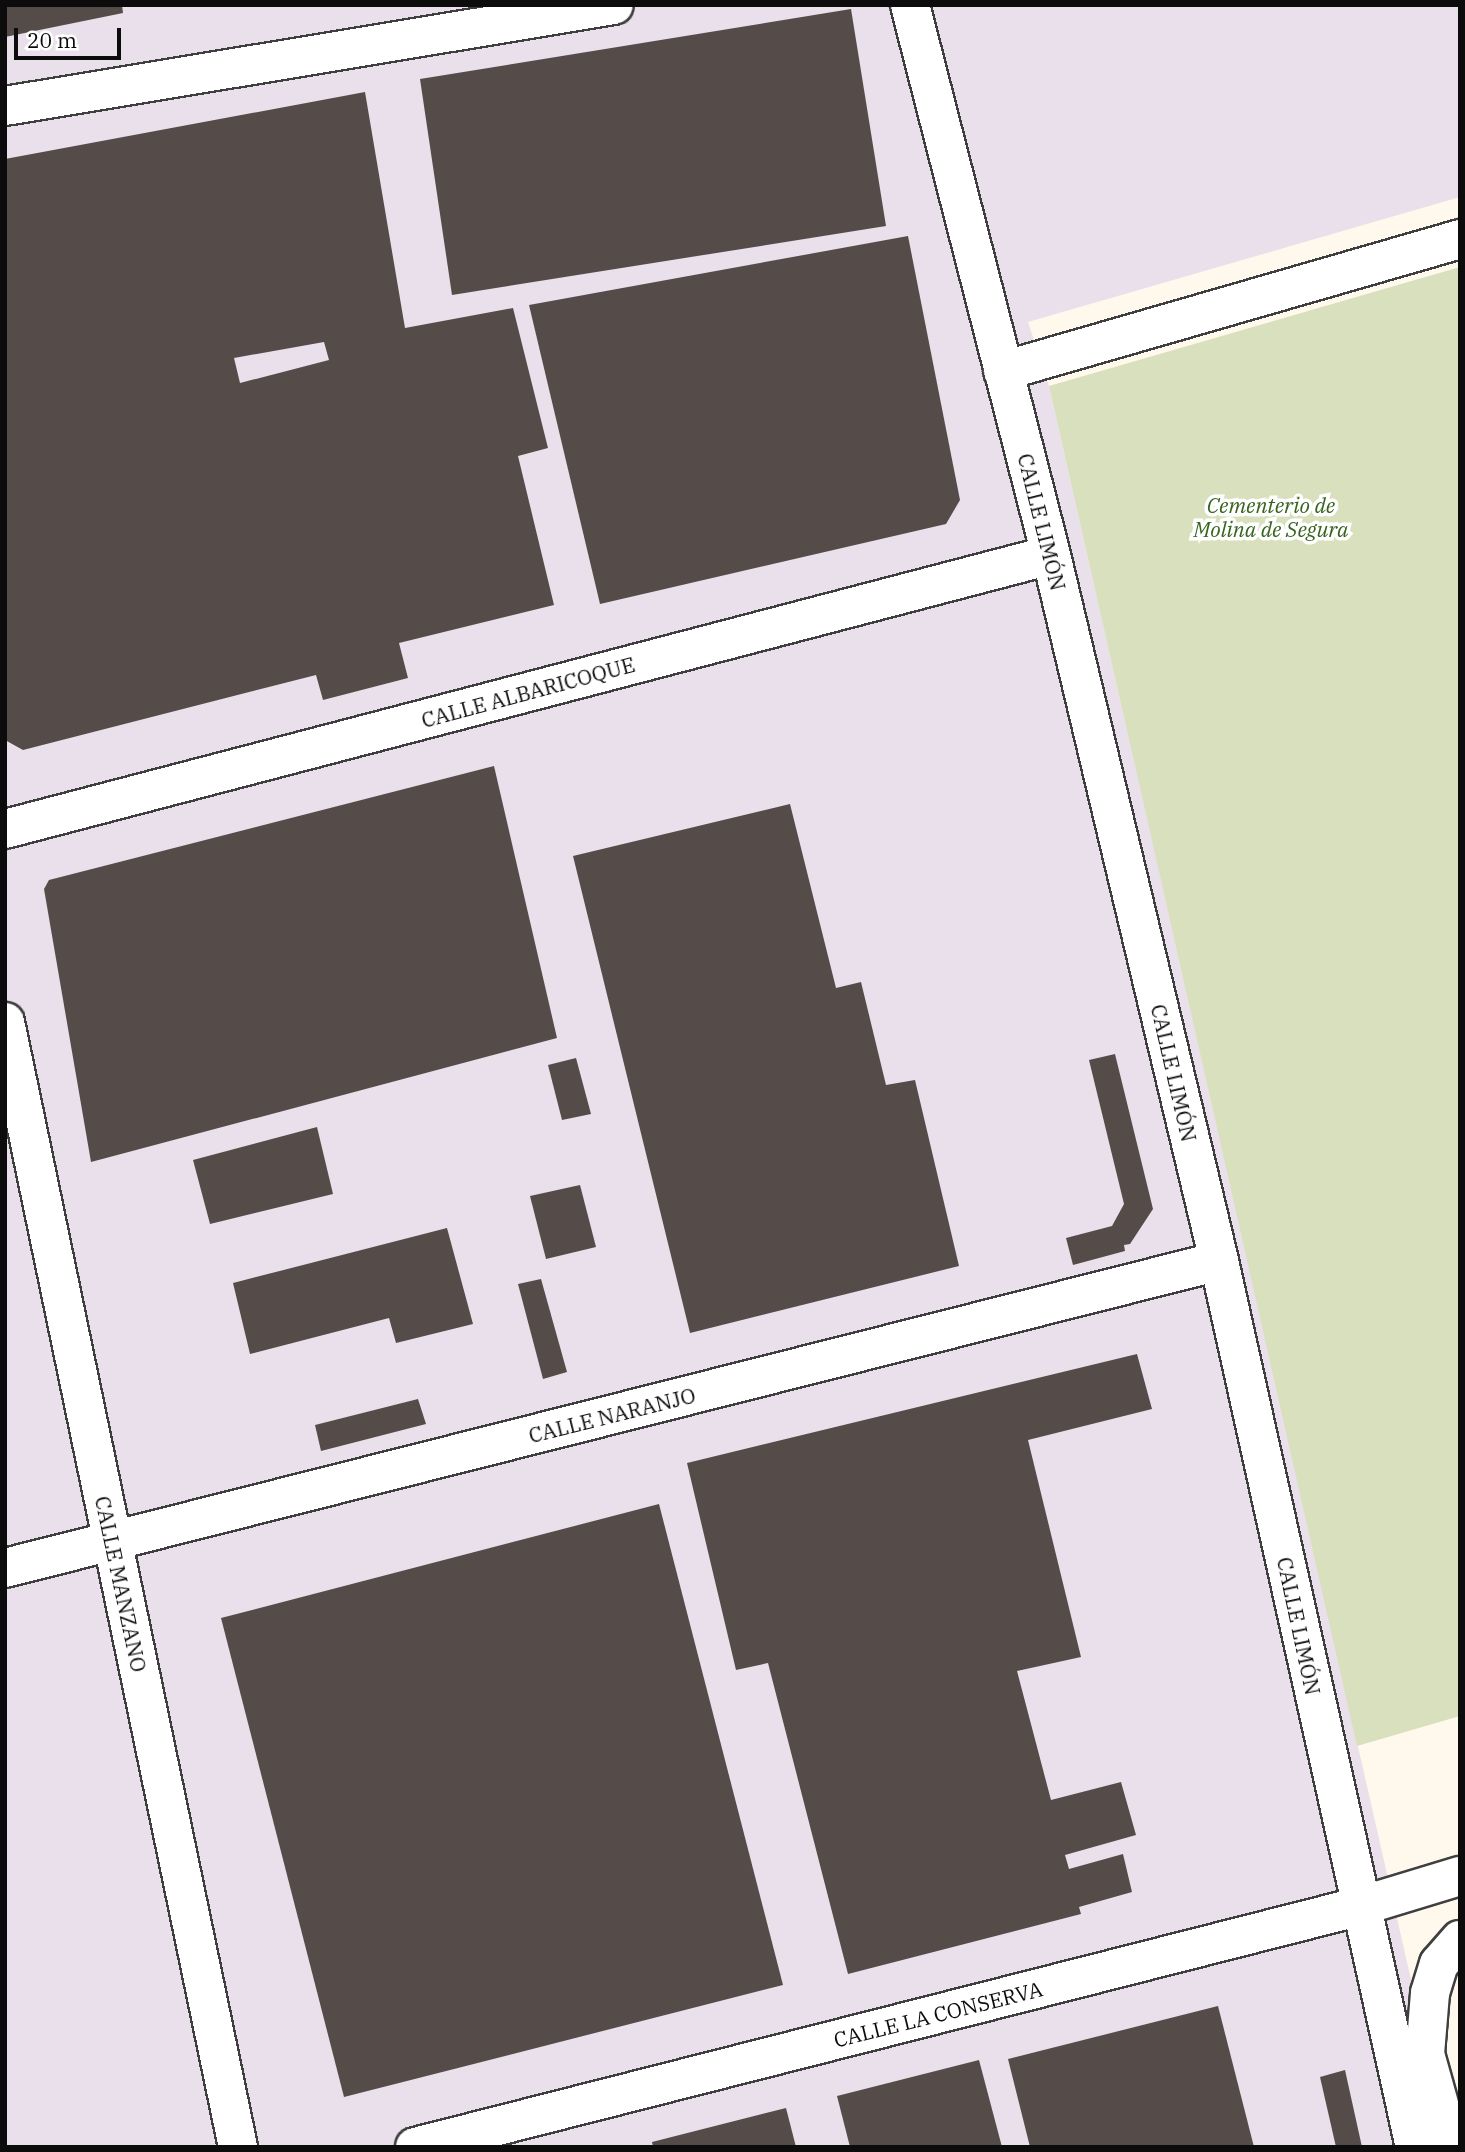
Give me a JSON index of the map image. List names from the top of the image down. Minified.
{"streets":{"street":["CALLE LIMÓN","CALLE ALBARICOQUE","CALLE NARANJO","CALLE MANZANO","CALLE LA CONSERVA"]},"crossings":[["CALLE LIMÓN","CALLE ALBARICOQUE"],["CALLE LIMÓN","CALLE NARANJO"],["CALLE LIMÓN","CALLE LA CONSERVA"],["CALLE NARANJO","CALLE MANZANO"]],"parks":["Cementerio de Molina de Segura"],"scale_bar":"20 m"}
